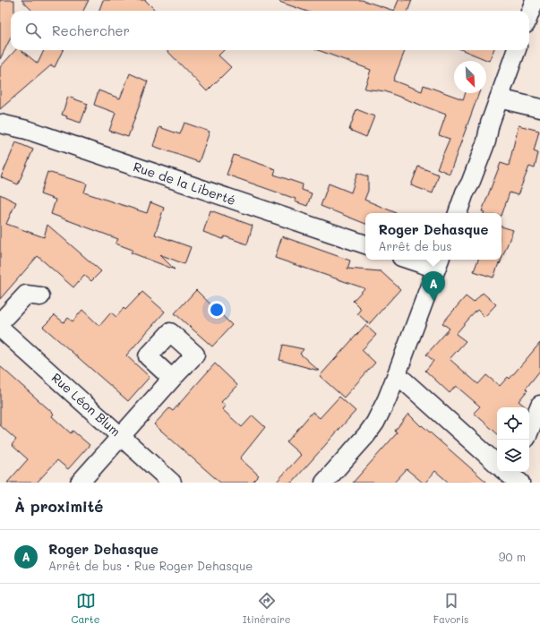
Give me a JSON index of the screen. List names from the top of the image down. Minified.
{"streets":{"street":["Rue de la Liberté","Rue Léon Blum"]},"north":"bottom right","page":{"search":"Rechercher","popup":["Roger Dehasque","Arrêt de bus"],"pins":"A","heading":"À proximité","list":[{"mark":"A","name":"Roger Dehasque","note":"Arrêt de bus · Rue Roger Dehasque","value":"90 m"}],"nav":["Carte","Itinéraire","Favoris"]}}
